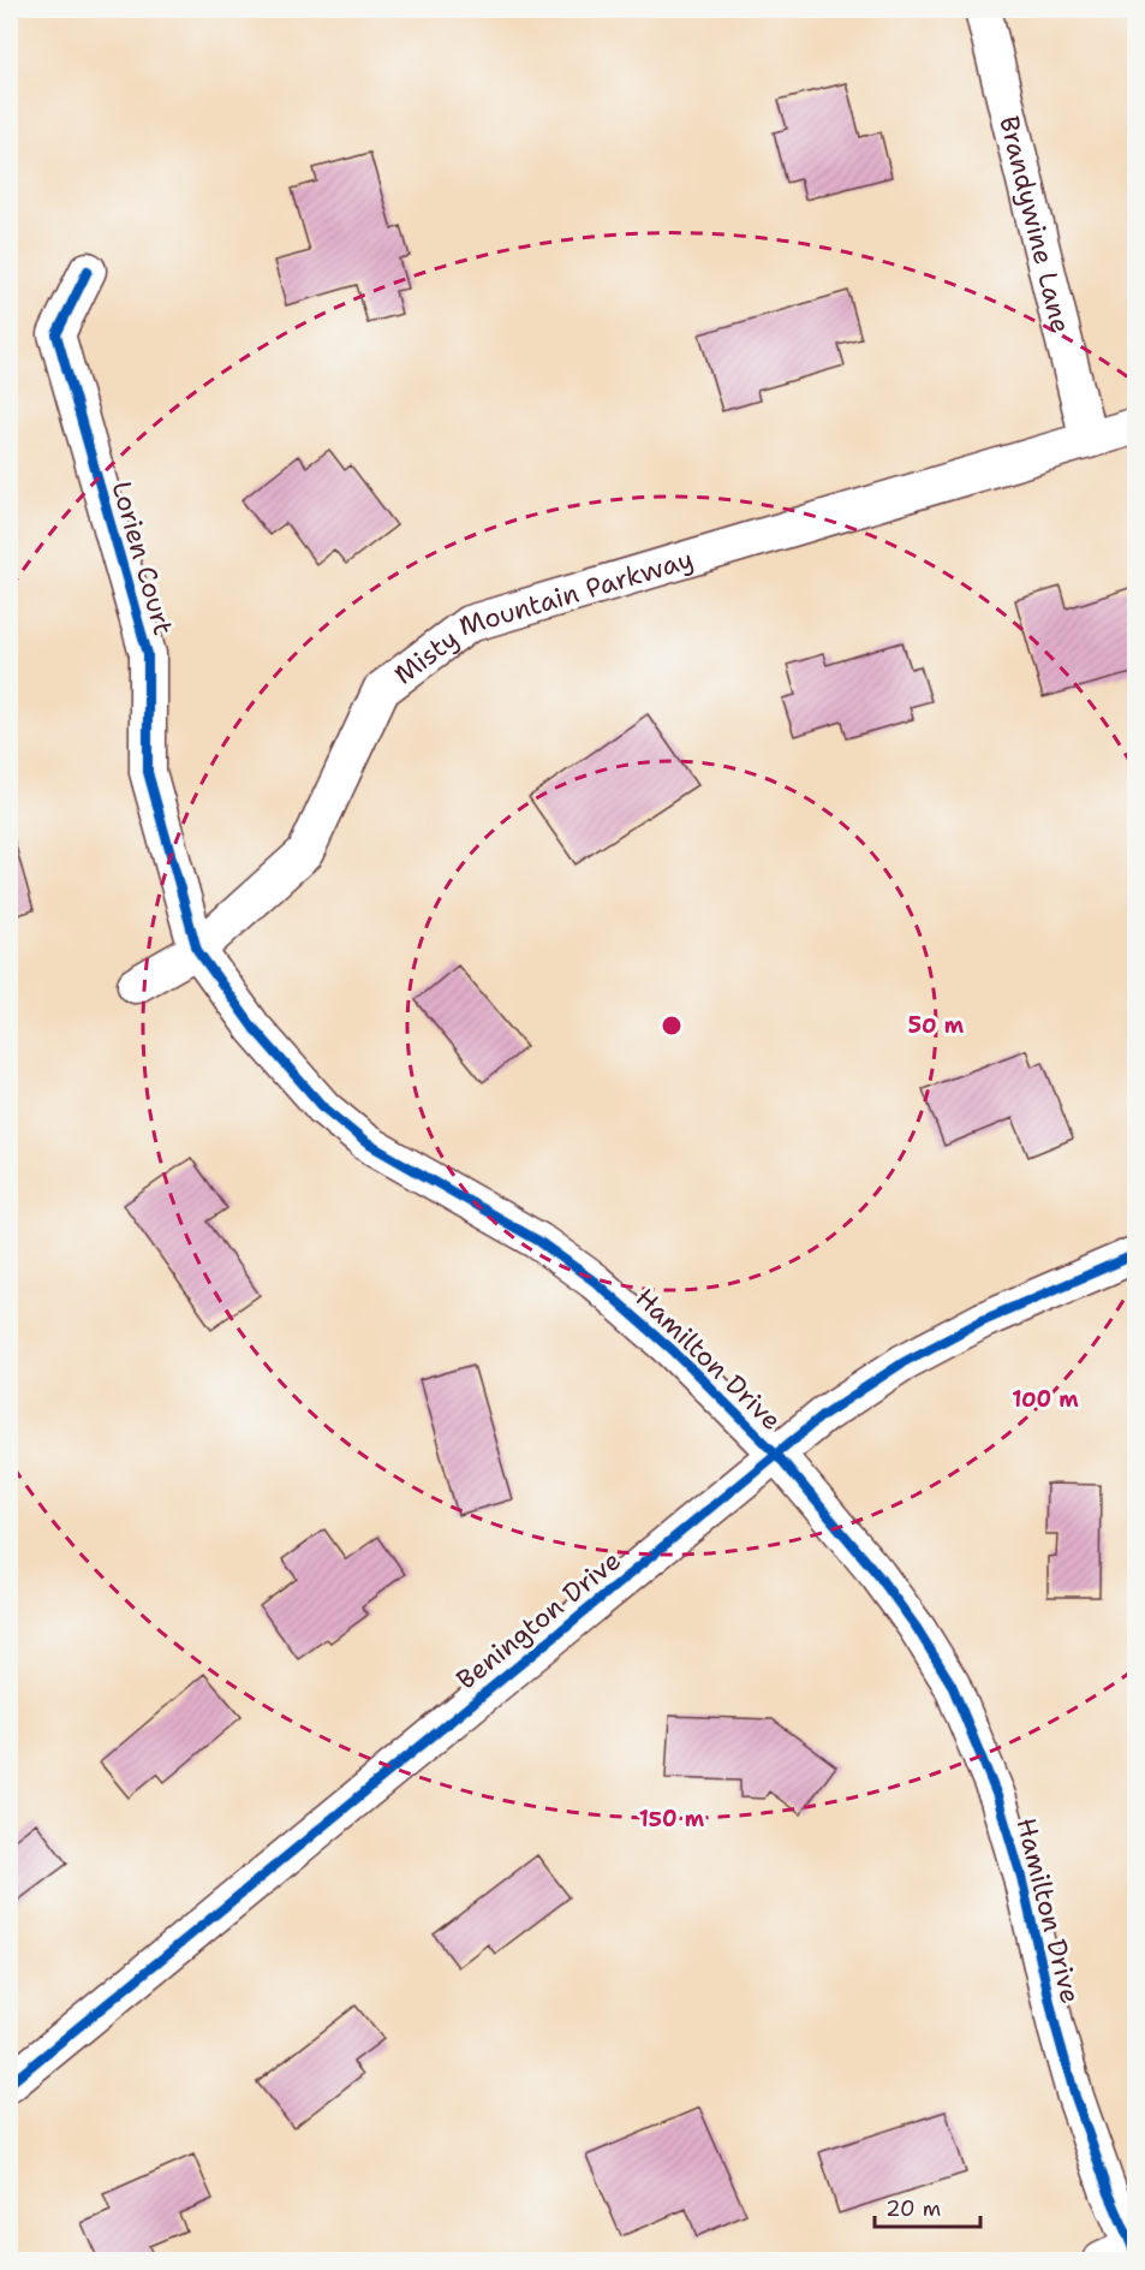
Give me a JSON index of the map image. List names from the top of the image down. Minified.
{"streets":{"street":["Brandywine Lane","Lorien Court","Misty Mountain Parkway","Hamilton Drive","Benington Drive"]},"crossings":[["Brandywine Lane","Misty Mountain Parkway"],["Lorien Court","Misty Mountain Parkway"],["Lorien Court","Hamilton Drive"],["Misty Mountain Parkway","Hamilton Drive"],["Hamilton Drive","Benington Drive"]],"scale_bar":"20 m","rings":["50 m","100 m","150 m"]}
